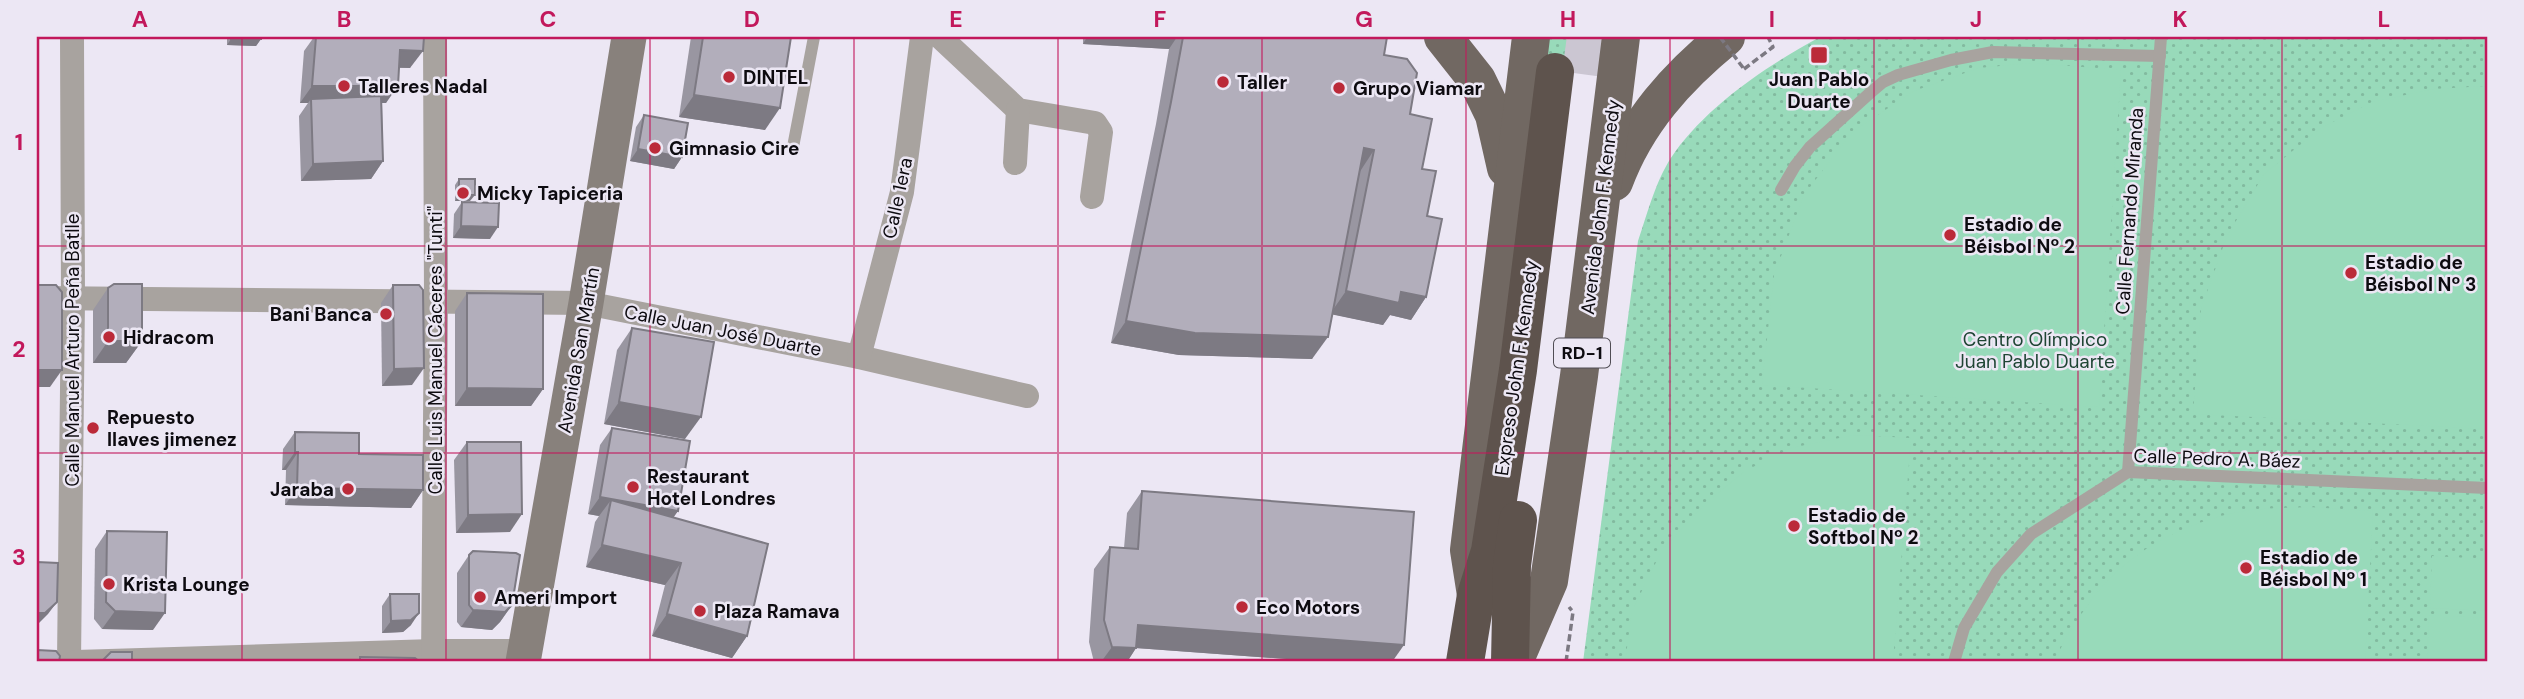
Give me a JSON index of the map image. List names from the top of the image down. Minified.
{"streets":{"highway":["RD-1","Expreso John F. Kennedy"],"main road":["Avenida John F. Kennedy","Avenida San Martín"],"street":["Calle 1era","Calle Juan José Duarte","Calle Manuel Arturo Peña Batlle","Calle Luis Manuel Cáceres \"Tunti\""],"lane":["Calle Fernando Miranda","Calle Pedro A. Báez"]},"crossings":[["Calle 1era","Calle Juan José Duarte"],["Avenida John F. Kennedy","Expreso John F. Kennedy"],["Calle Fernando Miranda","Calle Pedro A. Báez"],["Calle Juan José Duarte","Calle Manuel Arturo Peña Batlle"],["Calle Juan José Duarte","Calle Luis Manuel Cáceres \"Tunti\""],["Calle Juan José Duarte","Avenida San Martín"],["RD-1","Expreso John F. Kennedy"]],"parks":["Centro Olímpico Juan Pablo Duarte"],"places":{"transit":["Juan Pablo Duarte"],"other":["DINTEL","Taller","Talleres Nadal","Grupo Viamar","Gimnasio Cire","Micky Tapiceria","Estadio de Béisbol Nº 2","Estadio de Béisbol Nº 3","Bani Banca","Hidracom","Repuesto llaves jimenez","Restaurant Hotel Londres","Jaraba","Estadio de Softbol Nº 2","Estadio de Béisbol Nº 1","Krista Lounge","Ameri Import","Eco Motors","Plaza Ramava"]},"grid":{"columns":["A","B","C","D","E","F","G","H","I","J","K","L"],"rows":["1","2","3"]}}
